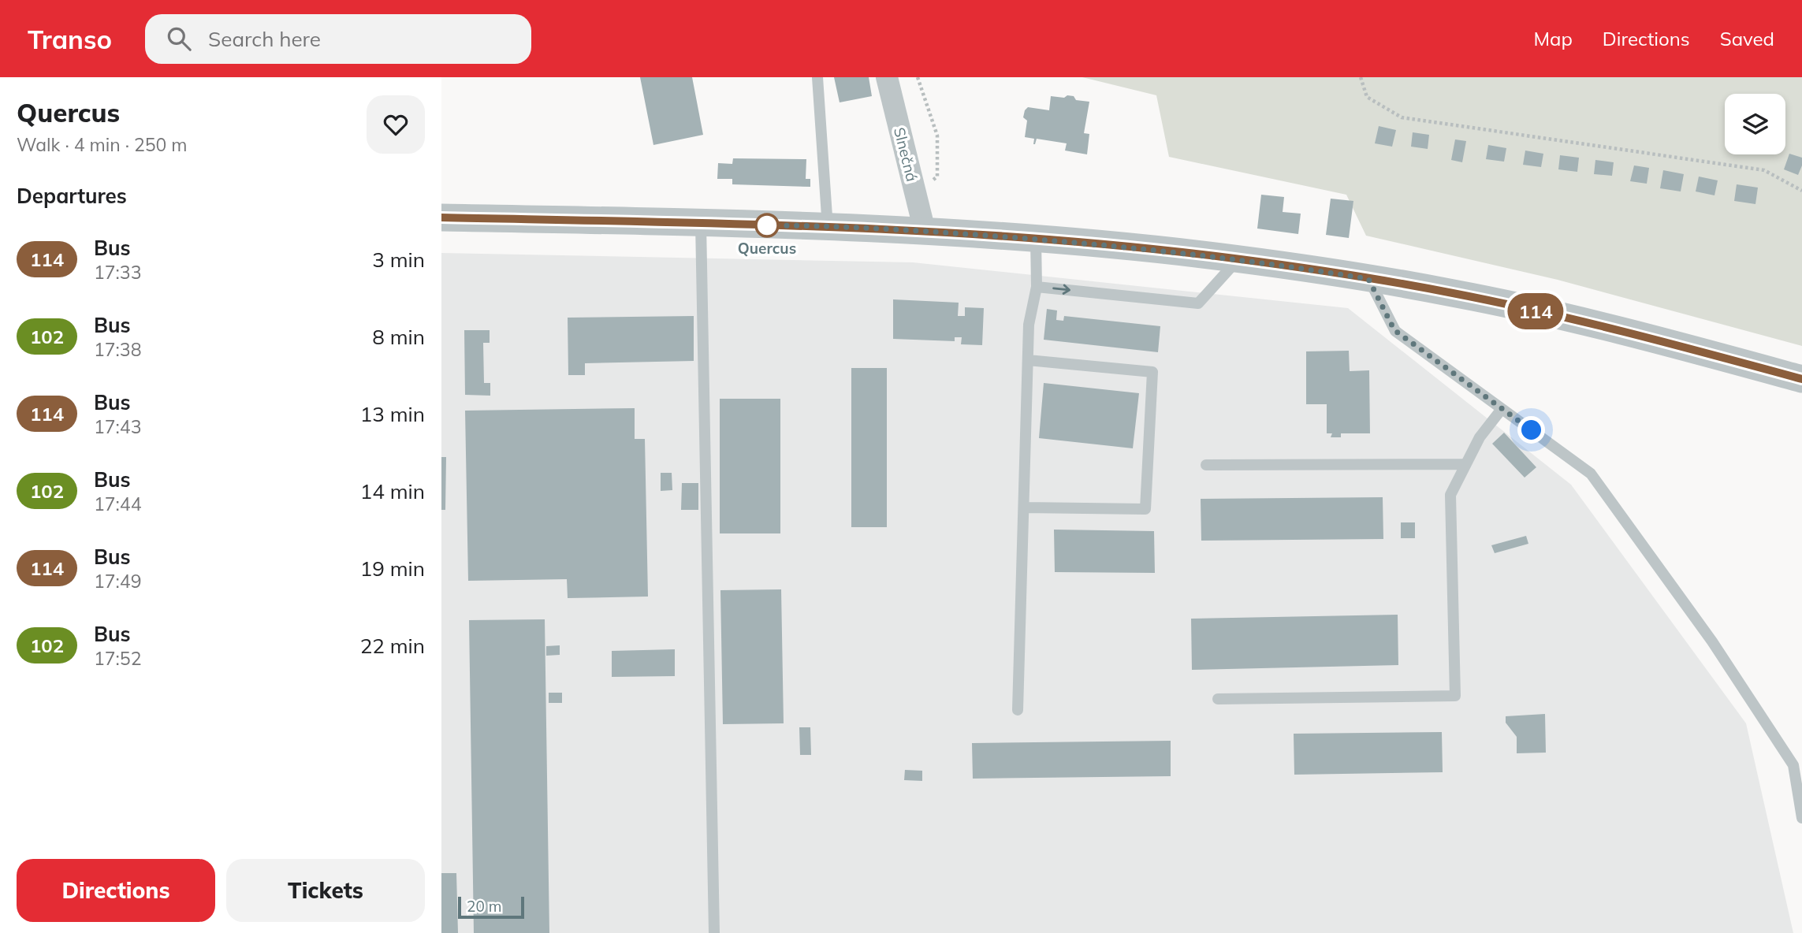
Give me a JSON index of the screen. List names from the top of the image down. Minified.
{"streets":{"street":["Slnečná"]},"places":["Quercus"],"lines":["bus line 114"],"scale_bar":"20 m","page":{"header":"Transo","search":"Search here","nav":["Map","Directions","Saved"],"heading":[["Quercus","Walk · 4 min · 250 m"],"Departures"],"on_map":"114","list":[{"mark":"114","name":"Bus","note":"17:33","value":"3 min"},{"mark":"102","name":"Bus","note":"17:38","value":"8 min"},{"mark":"114","name":"Bus","note":"17:43","value":"13 min"},{"mark":"102","name":"Bus","note":"17:44","value":"14 min"},{"mark":"114","name":"Bus","note":"17:49","value":"19 min"},{"mark":"102","name":"Bus","note":"17:52","value":"22 min"}],"buttons":["Directions","Tickets"],"scale":"20 m"}}
